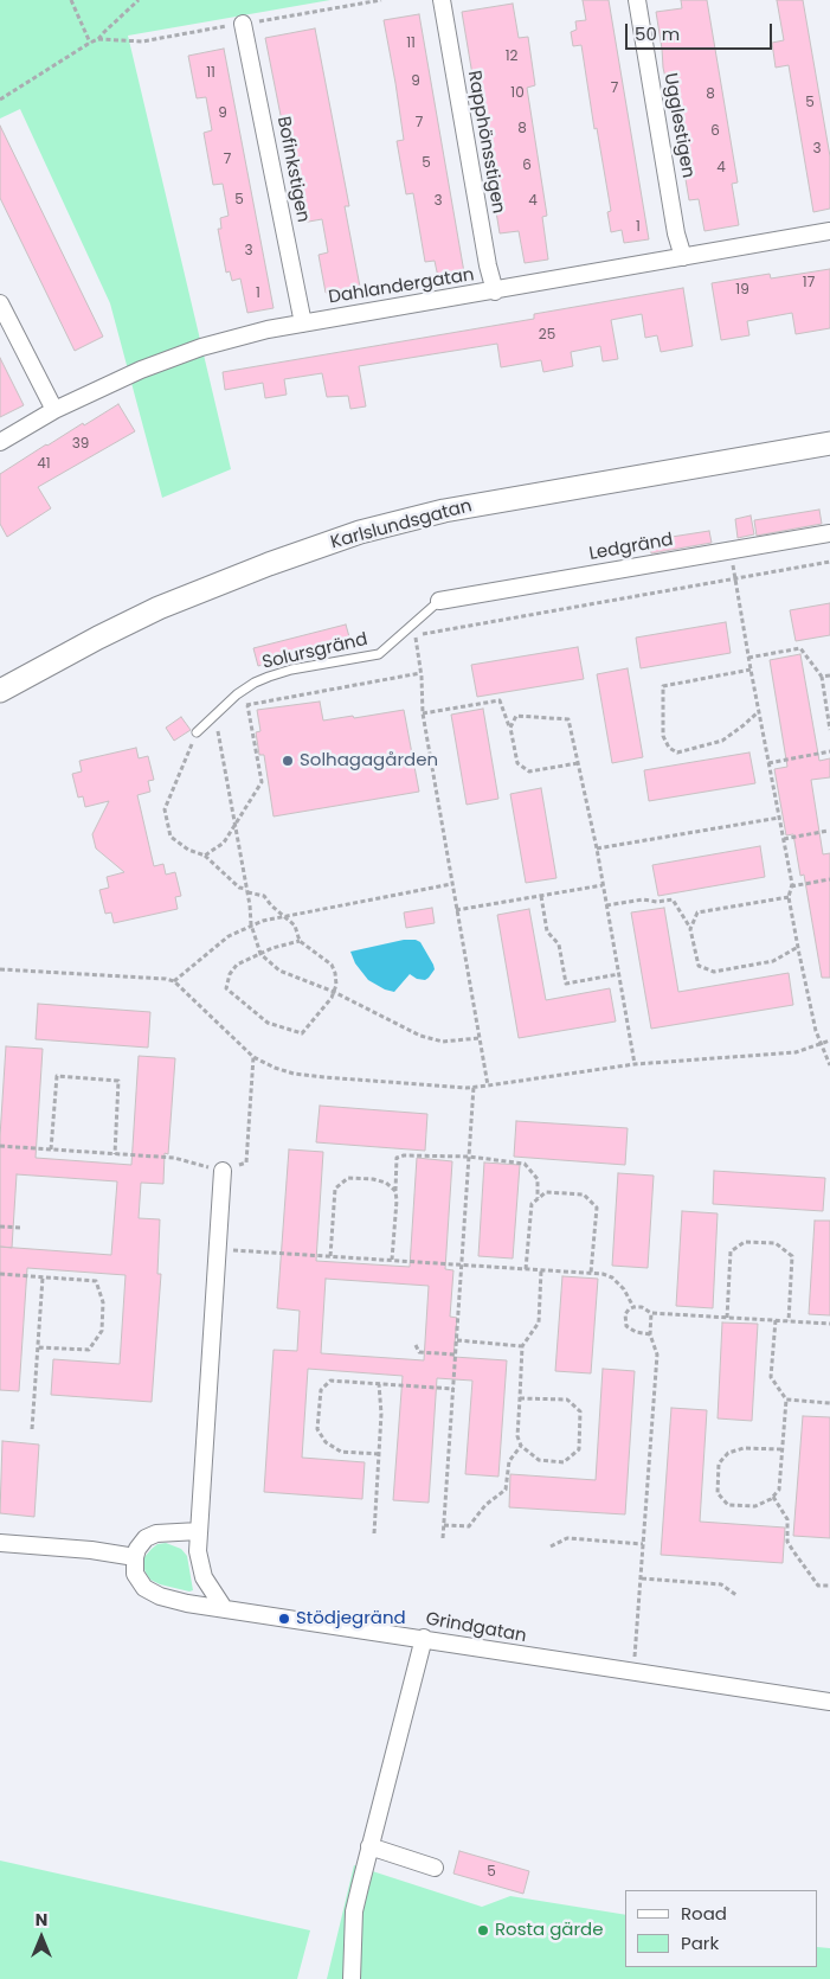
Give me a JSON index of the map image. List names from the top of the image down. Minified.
{"streets":{"main road":["Karlslundsgatan"],"street":["Ugglestigen","Rapphönsstigen","Bofinkstigen","Dahlandergatan","Ledgränd","Grindgatan"],"lane":["Solursgränd"]},"crossings":[["Ugglestigen","Dahlandergatan"],["Rapphönsstigen","Dahlandergatan"],["Bofinkstigen","Dahlandergatan"],["Ledgränd","Solursgränd"]],"places":["Solhagagården","Stödjegränd","Rosta gärde"],"house_numbers":["11","12","11","9","7","10","8","5","9","7","8","6","3","7","5","6","4","5","3","4","1","3","17","19","1","25","39","41","5"],"legend":["Road","Park"],"scale_bar":"50 m","north":"top"}
